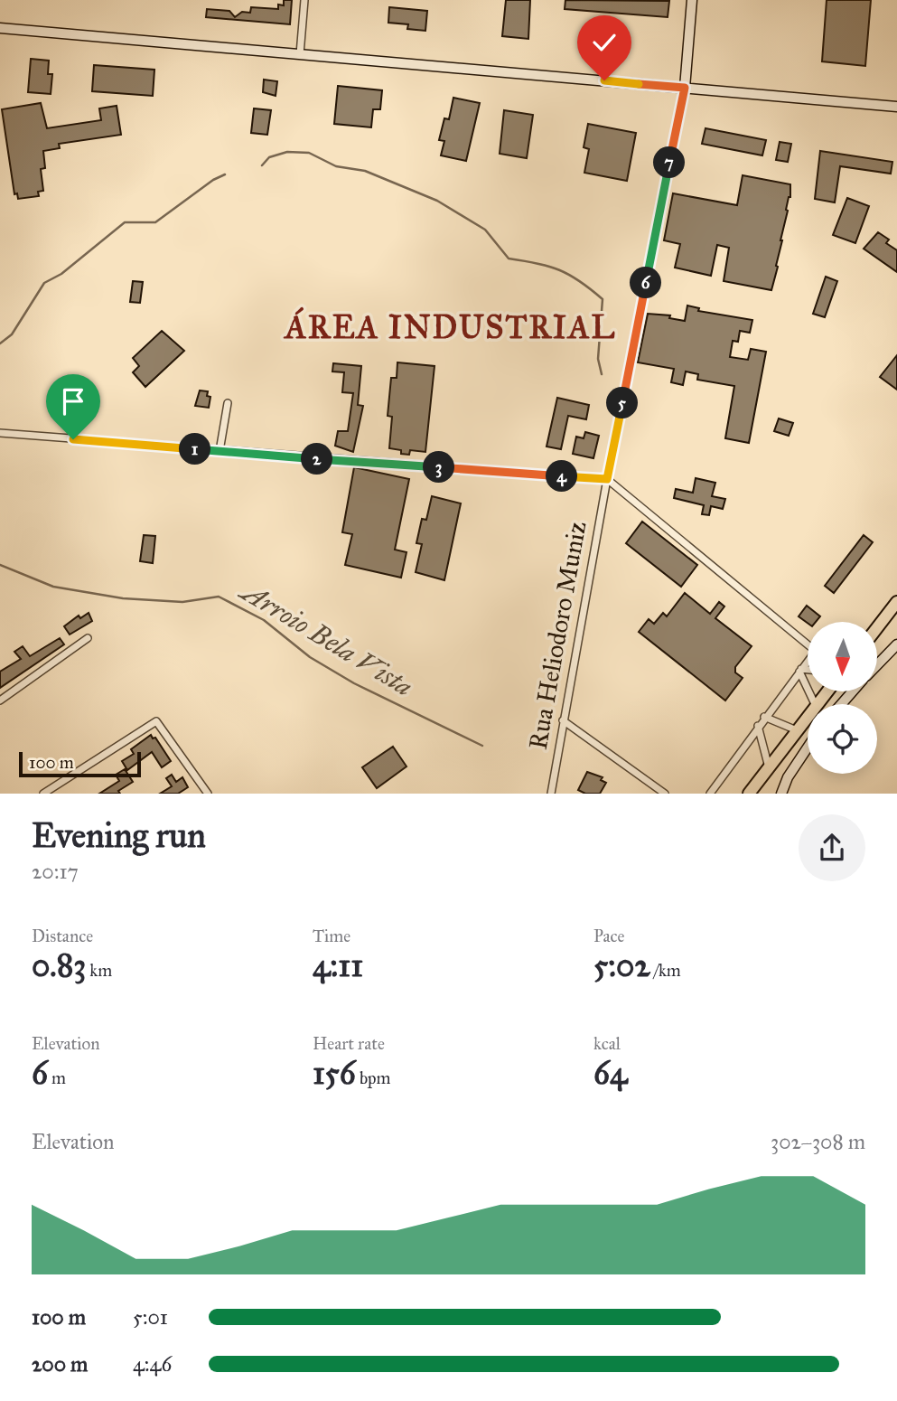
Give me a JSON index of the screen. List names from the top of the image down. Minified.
{"streets":{"main road":["Rua Heliodoro Muniz"]},"districts":["ÁREA INDUSTRIAL"],"water":["Arroio Bela Vista"],"scale_bar":"100 m","north":"bottom","page":{"pins":["7","6","5","1","2","3","4"],"scale":"100 m","heading":["Evening run","20:17"],"stats":[["Distance","0.83 km"],["Time","4:11"],["Pace","5:02 /km"],["Elevation","6 m"],["Heart rate","156 bpm"],["kcal","64"]],"chart":["Elevation","302–308 m"],"list":[{"name":"100 m","note":"5:01"},{"name":"200 m","note":"4:46"}]}}
